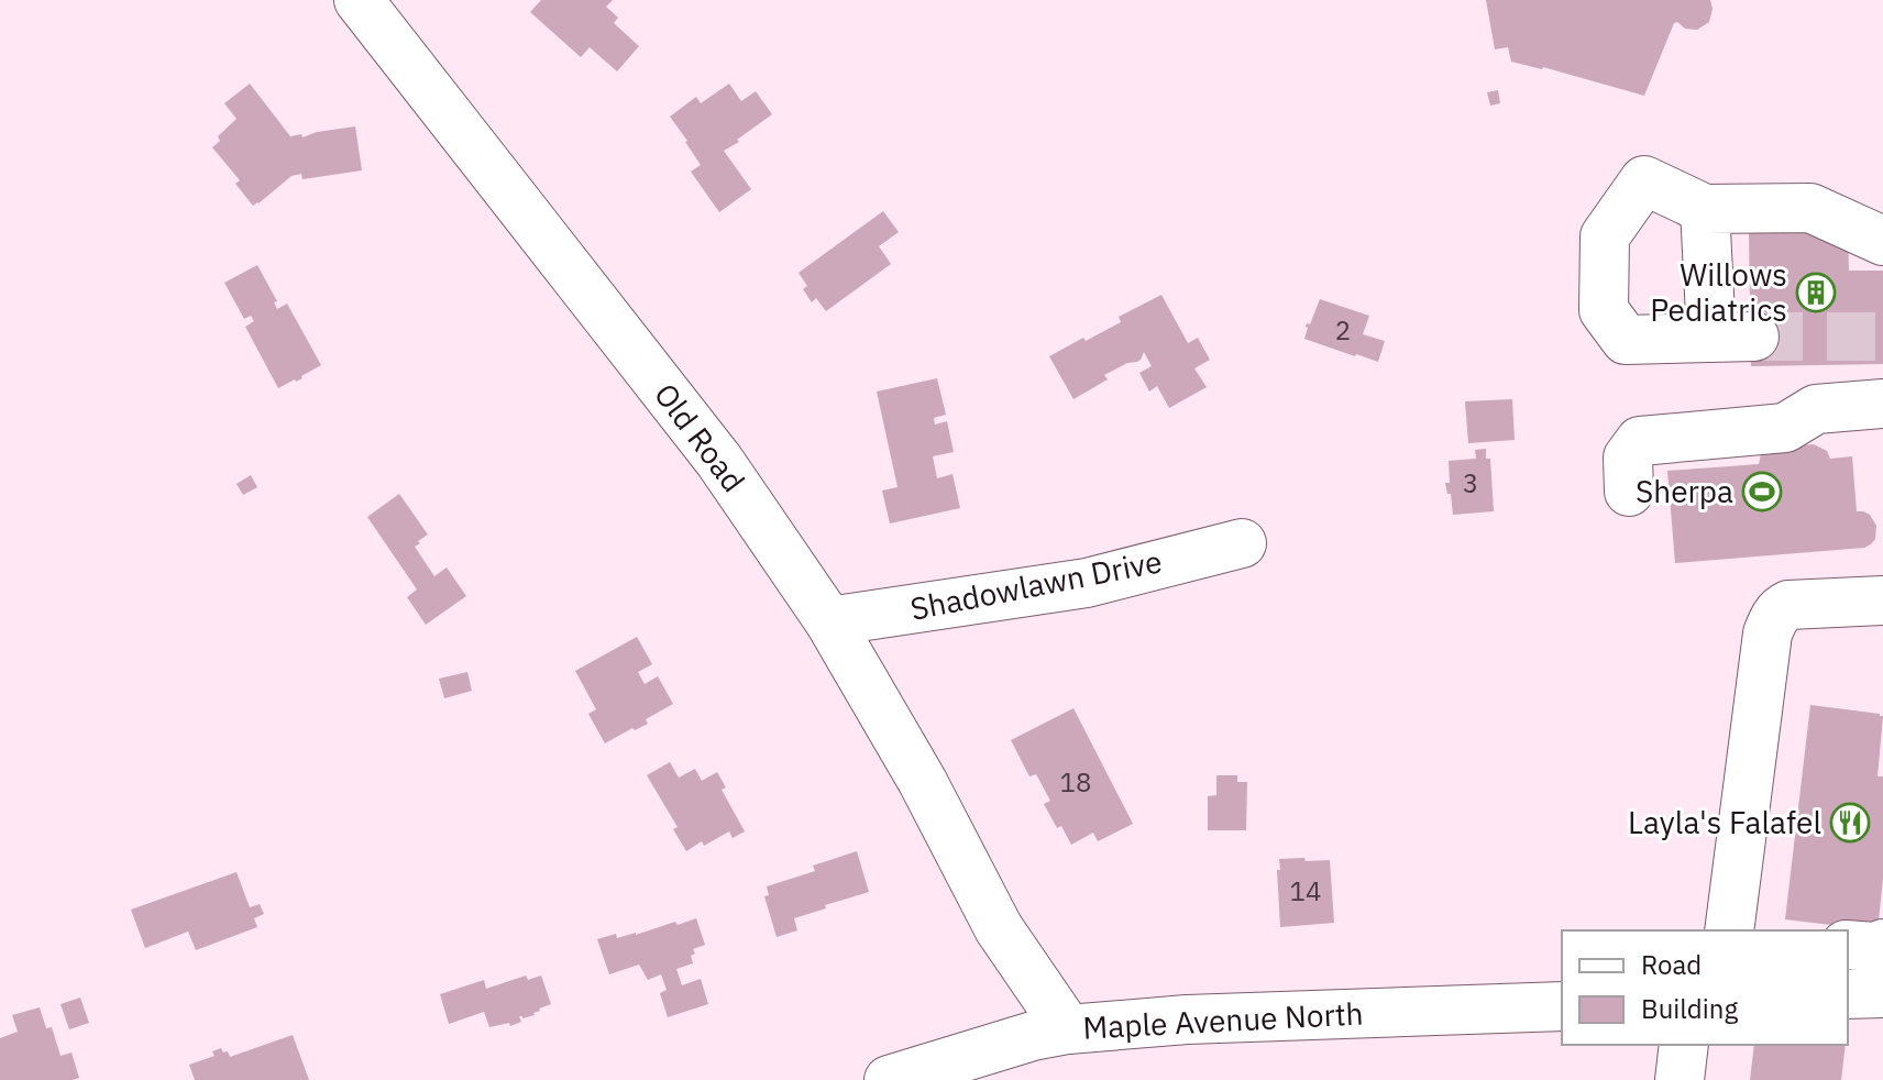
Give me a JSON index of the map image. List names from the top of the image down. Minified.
{"streets":{"street":["Old Road","Shadowlawn Drive","Maple Avenue North"]},"crossings":[["Old Road","Shadowlawn Drive"],["Old Road","Maple Avenue North"]],"places":{"building":["Willows Pediatrics"],"sports":["Sherpa"],"restaurant":["Layla's Falafel"]},"house_numbers":["2","3","18","14"],"legend":["Road","Building"]}
